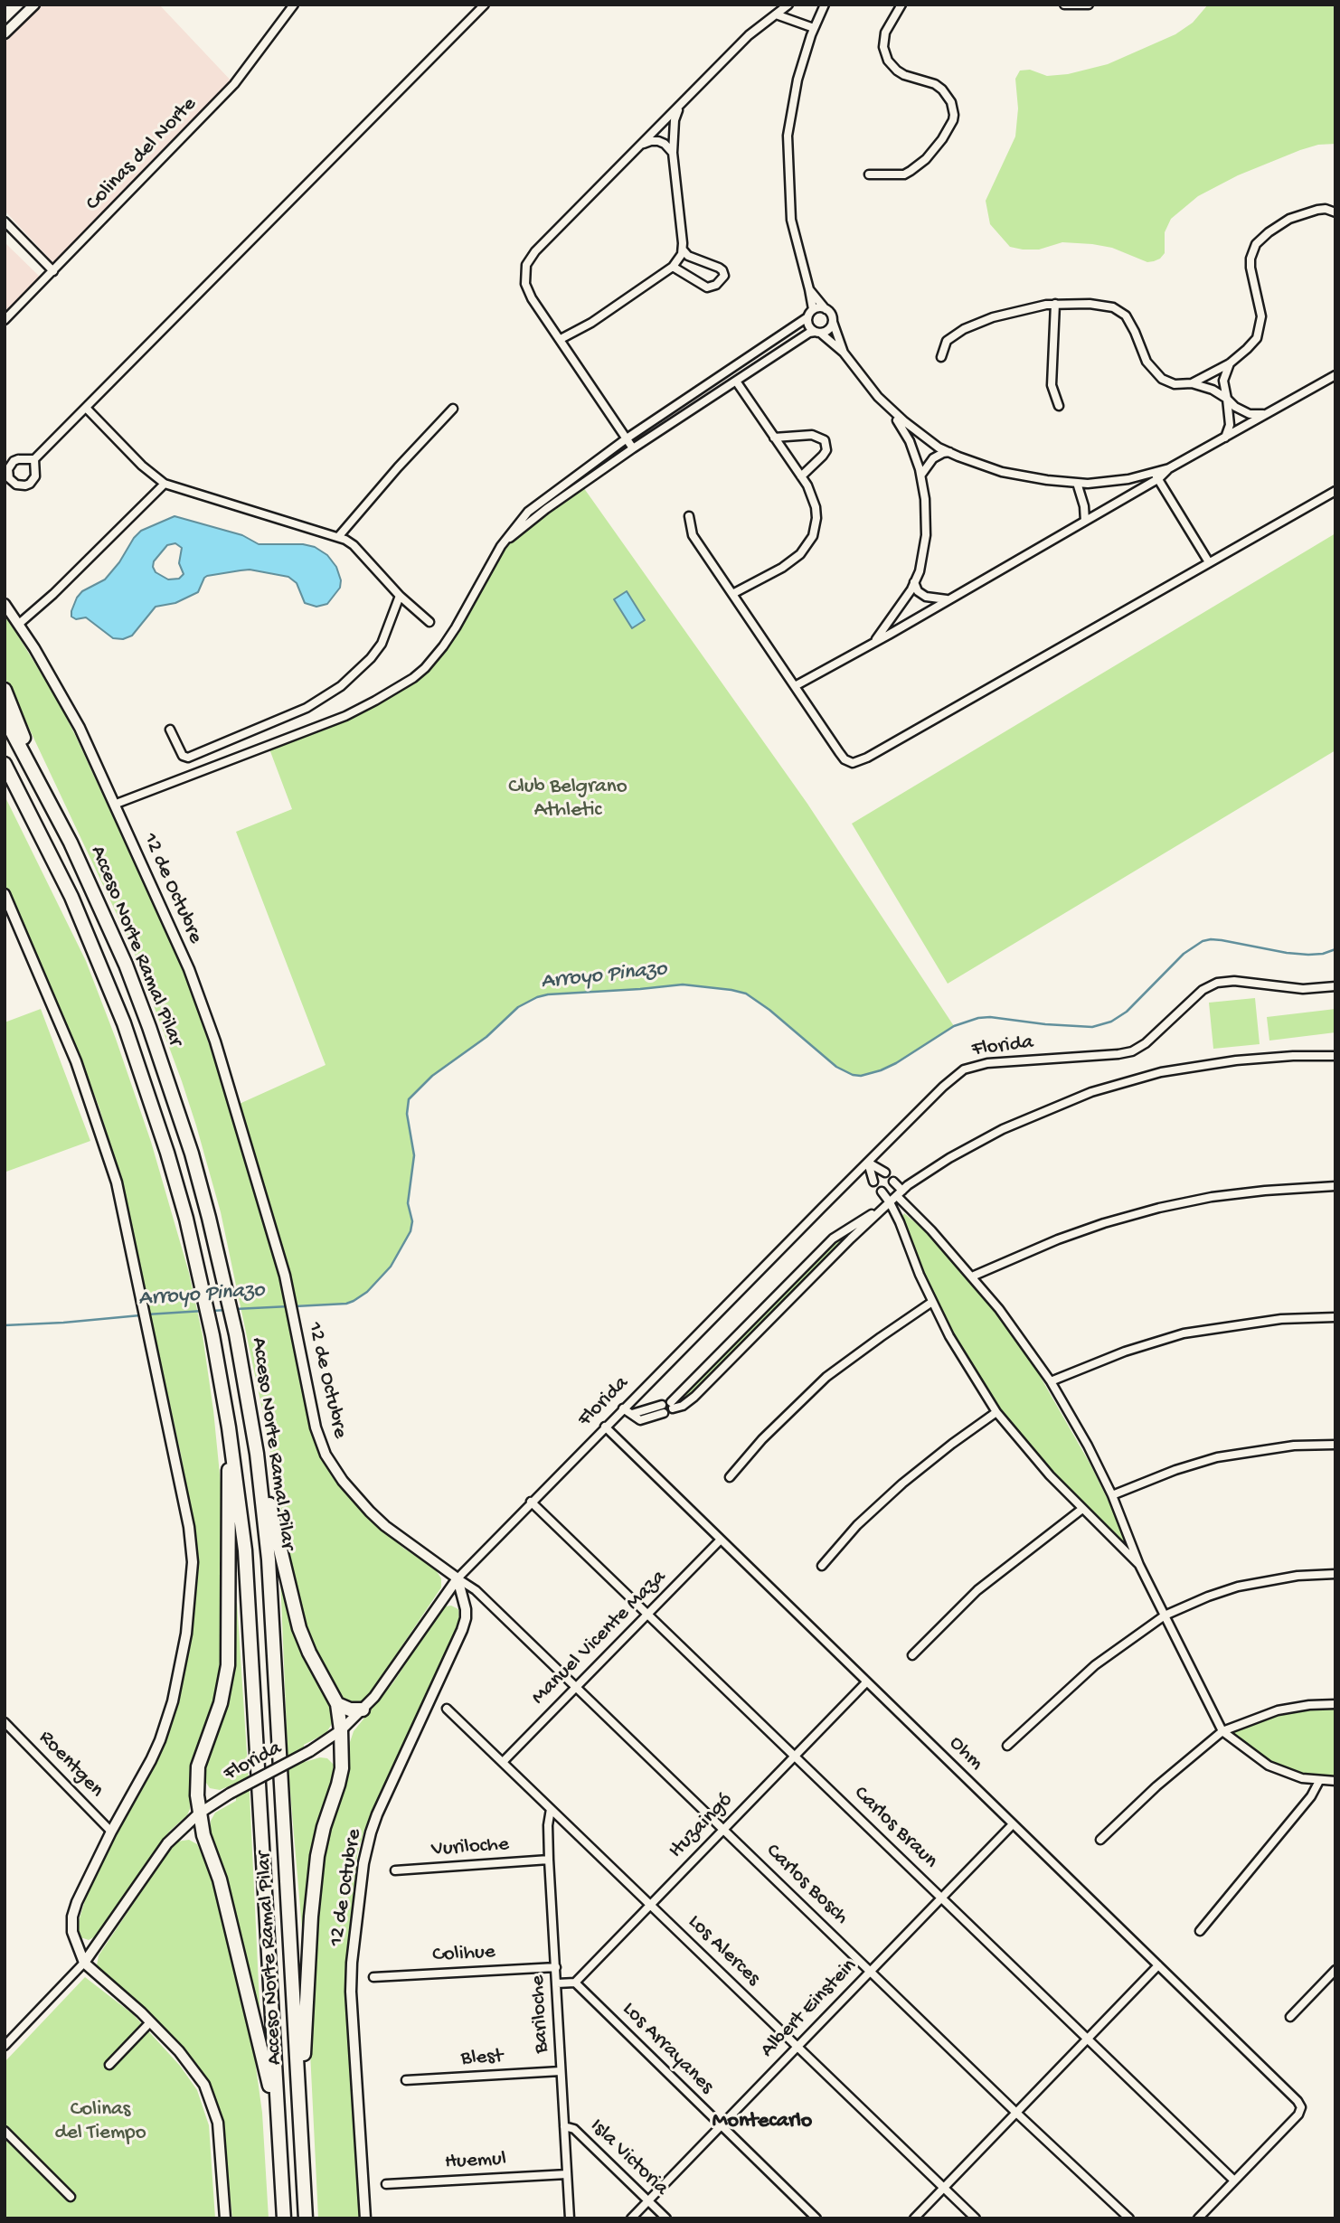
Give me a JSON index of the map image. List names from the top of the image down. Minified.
{"streets":{"highway":["Acceso Norte Ramal Pilar"],"street":["Colinas del Norte","12 de Octubre","Florida","Manuel Vicente Maza","Ohm","Roentgen","Ituzaingó","Carlos Braun","Vuriloche","Carlos Bosch","Los Alerces","Colihue","Albert Einstein","Bariloche","Los Arrayanes","Blest","Isla Victoria","Huemul"]},"crossings":[["12 de Octubre","Florida"],["12 de Octubre","Carlos Bosch"],["Florida","Ohm"],["Florida","Carlos Braun"],["Florida","Carlos Bosch"],["Manuel Vicente Maza","Ohm"],["Manuel Vicente Maza","Carlos Braun"],["Manuel Vicente Maza","Carlos Bosch"],["Manuel Vicente Maza","Los Alerces"],["Ohm","Ituzaingó"],["Ohm","Carlos Braun"],["Ohm","Albert Einstein"],["Ituzaingó","Carlos Braun"],["Ituzaingó","Carlos Bosch"],["Ituzaingó","Los Alerces"],["Ituzaingó","Los Arrayanes"],["Carlos Braun","Albert Einstein"],["Vuriloche","Bariloche"],["Carlos Bosch","Albert Einstein"],["Los Alerces","Albert Einstein"],["Los Alerces","Bariloche"],["Colihue","Bariloche"],["Albert Einstein","Los Arrayanes"],["Albert Einstein","Isla Victoria"],["Bariloche","Blest"],["Bariloche","Isla Victoria"],["Bariloche","Huemul"]],"districts":["Montecarlo"],"water":["Arroyo Pinazo"],"parks":["Club Belgrano Athletic","Colinas del Tiempo"]}
